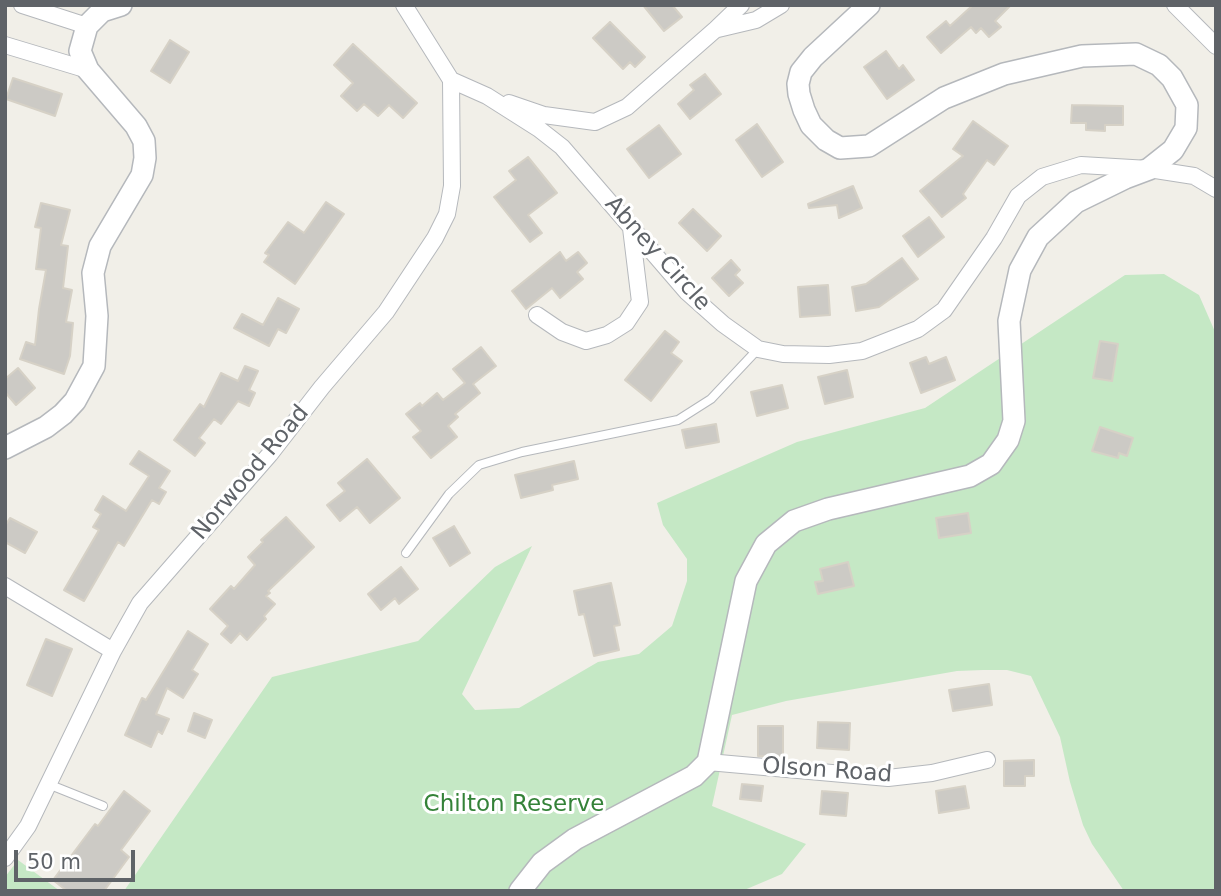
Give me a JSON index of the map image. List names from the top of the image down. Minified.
{"streets":{"street":["Abney Circle","Norwood Road","Olson Road"]},"crossings":[["Abney Circle","Norwood Road"]],"parks":["Chilton Reserve"],"scale_bar":"50 m"}
